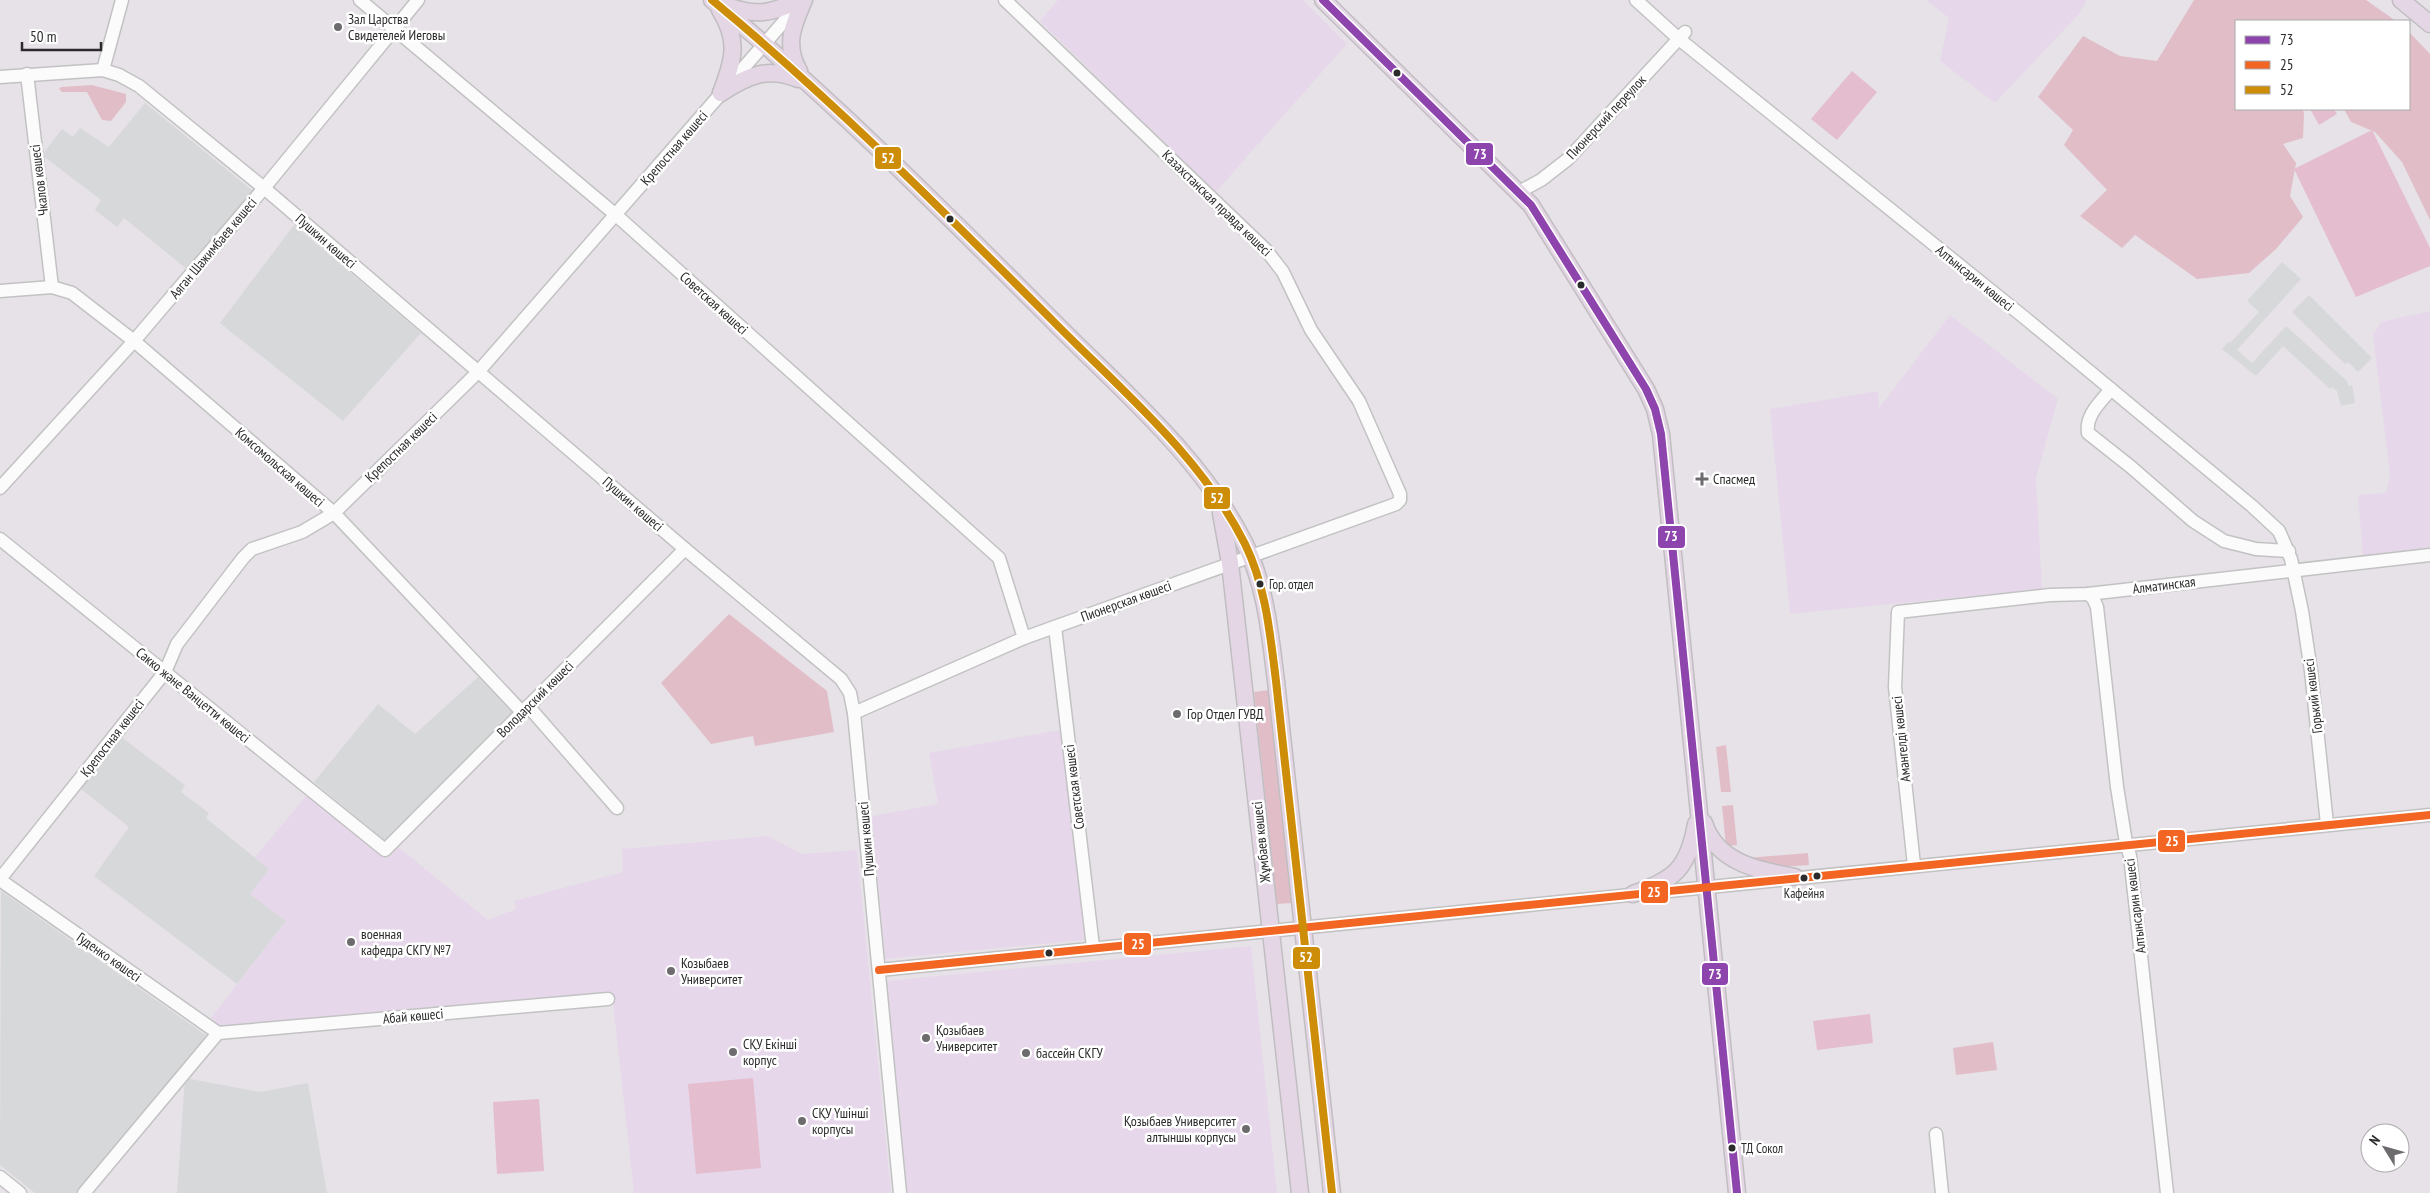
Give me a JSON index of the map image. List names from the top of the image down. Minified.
{"streets":{"main road":["Жұмбаев көшесі"],"street":["Пионерский переулок","Крепостная көшесі","Чкалов көшесі","Казахстанская правда көшесі","Пушкин көшесі","Аяган Шажимбаев көшесі","Алтынсарин көшесі","Советская көшесі","Комсомольская көшесі","Алматинская","Пионерская көшесі","Сакко және Ванцетти көшесі","Горький көшесі","Володарский көшесі","Амангелді көшесі","Гуденко көшесі","Абай көшесі"]},"crossings":[["Пионерский переулок","Алтынсарин көшесі"],["Крепостная көшесі","Пушкин көшесі"],["Крепостная көшесі","Советская көшесі"],["Крепостная көшесі","Комсомольская көшесі"],["Крепостная көшесі","Сакко және Ванцетти көшесі"],["Крепостная көшесі","Жұмбаев көшесі"],["Крепостная көшесі","Гуденко көшесі"],["Чкалов көшесі","Пушкин көшесі"],["Чкалов көшесі","Комсомольская көшесі"],["Казахстанская правда көшесі","Пионерская көшесі"],["Пушкин көшесі","Аяган Шажимбаев көшесі"],["Пушкин көшесі","Пионерская көшесі"],["Пушкин көшесі","Володарский көшесі"],["Аяган Шажимбаев көшесі","Советская көшесі"],["Аяган Шажимбаев көшесі","Комсомольская көшесі"],["Алтынсарин көшесі","Алматинская"],["Алтынсарин көшесі","Горький көшесі"],["Советская көшесі","Пионерская көшесі"],["Комсомольская көшесі","Володарский көшесі"],["Алматинская","Горький көшесі"],["Алматинская","Амангелді көшесі"],["Пионерская көшесі","Жұмбаев көшесі"],["Сакко және Ванцетти көшесі","Володарский көшесі"],["Гуденко көшесі","Абай көшесі"]],"places":{"other":["Зал Царства Свидетелей Иеговы","Гор. отдел","Гор Отдел ГУВД","Кафейня","военная кафедра СКГУ №7","Козыбаев Университет","Қозыбаев Университет","СҚУ Екінші корпус","бассейн СКГУ","СҚУ Үшінші корпусы","Қозыбаев Университет алтыншы корпусы","ТД Сокол"],"health":["Спасмед"]},"lines":["transit line 73","transit line 52","transit line 25"],"legend":["73","25","52"],"scale_bar":"50 m","north":"top left"}
